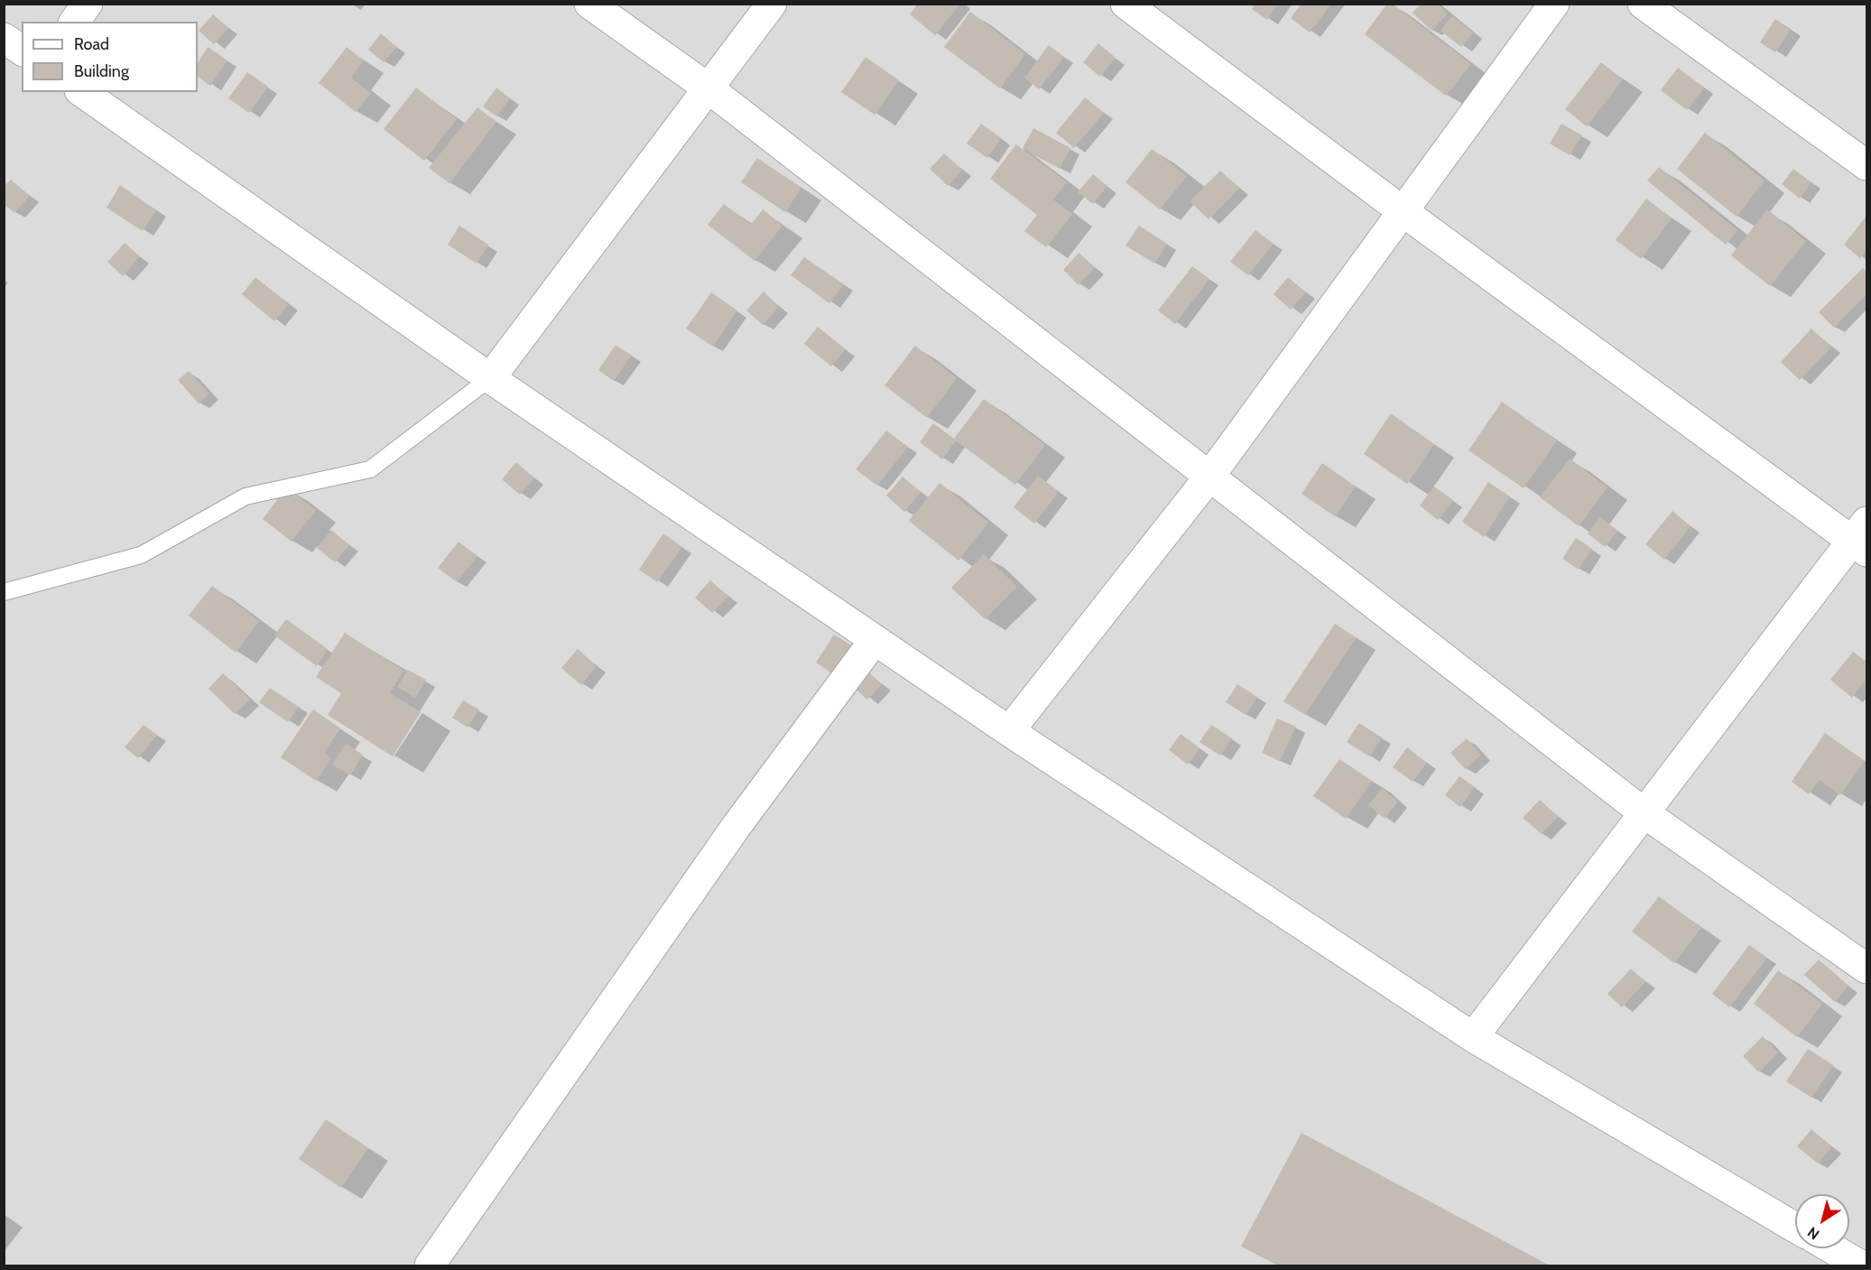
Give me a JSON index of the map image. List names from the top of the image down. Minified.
{"legend":["Road","Building"],"north":"bottom left"}
